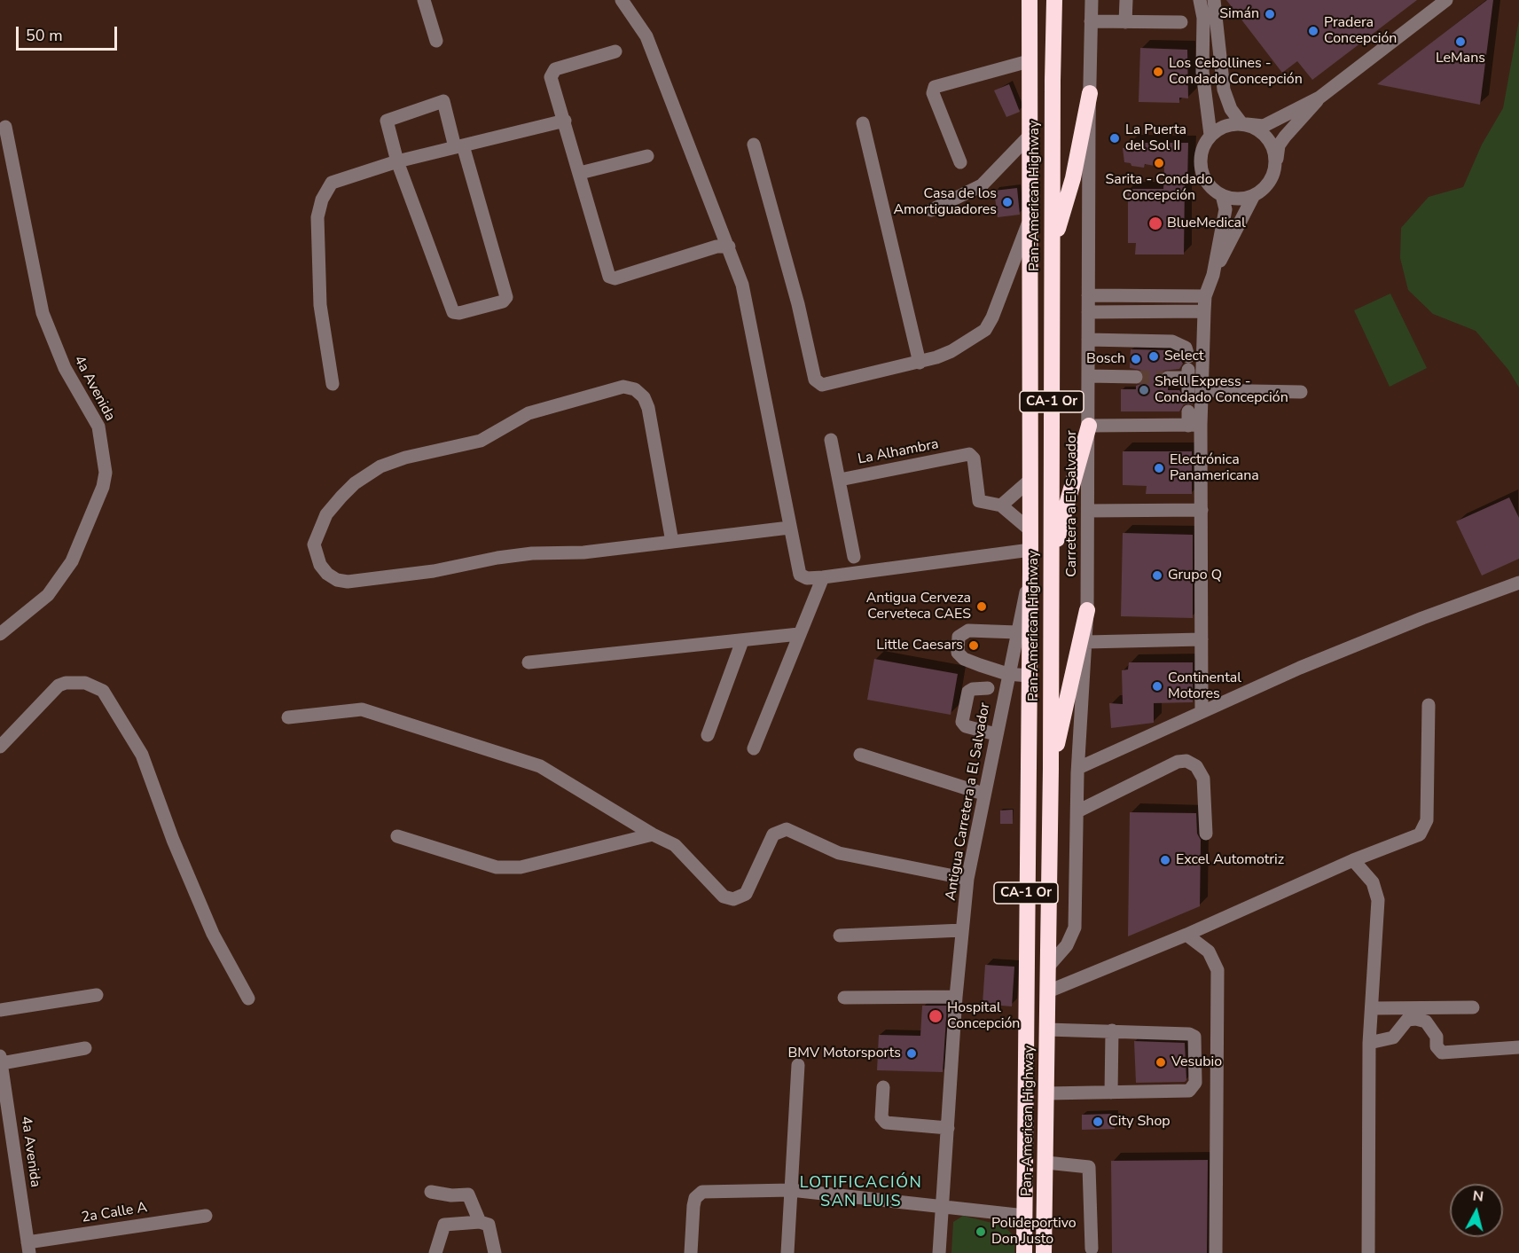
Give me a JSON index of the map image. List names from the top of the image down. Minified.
{"streets":{"highway":["Pan-American Highway","CA-1 Or"],"street":["4a Avenida","La Alhambra","Carretera a El Salvador","Antigua Carretera a El Salvador","2a Calle A"]},"crossings":[["Pan-American Highway","La Alhambra"],["Pan-American Highway","Carretera a El Salvador"],["Pan-American Highway","Antigua Carretera a El Salvador"],["4a Avenida","2a Calle A"]],"districts":["LOTIFICACIÓN SAN LUIS"],"places":["Simán","Pradera Concepción","LeMans","Los Cebollines - Condado Concepción","La Puerta del Sol II","Sarita - Condado Concepción","Casa de los Amortiguadores","BlueMedical","Select","Bosch","Shell Express - Condado Concepción","Electrónica Panamericana","Grupo Q","Antigua Cerveza Cerveteca CAES","Little Caesars","Continental Motores","Excel Automotriz","Hospital Concepción","BMV Motorsports","Vesubio","City Shop","Polideportivo Don Justo"],"scale_bar":"50 m","north":"top"}
